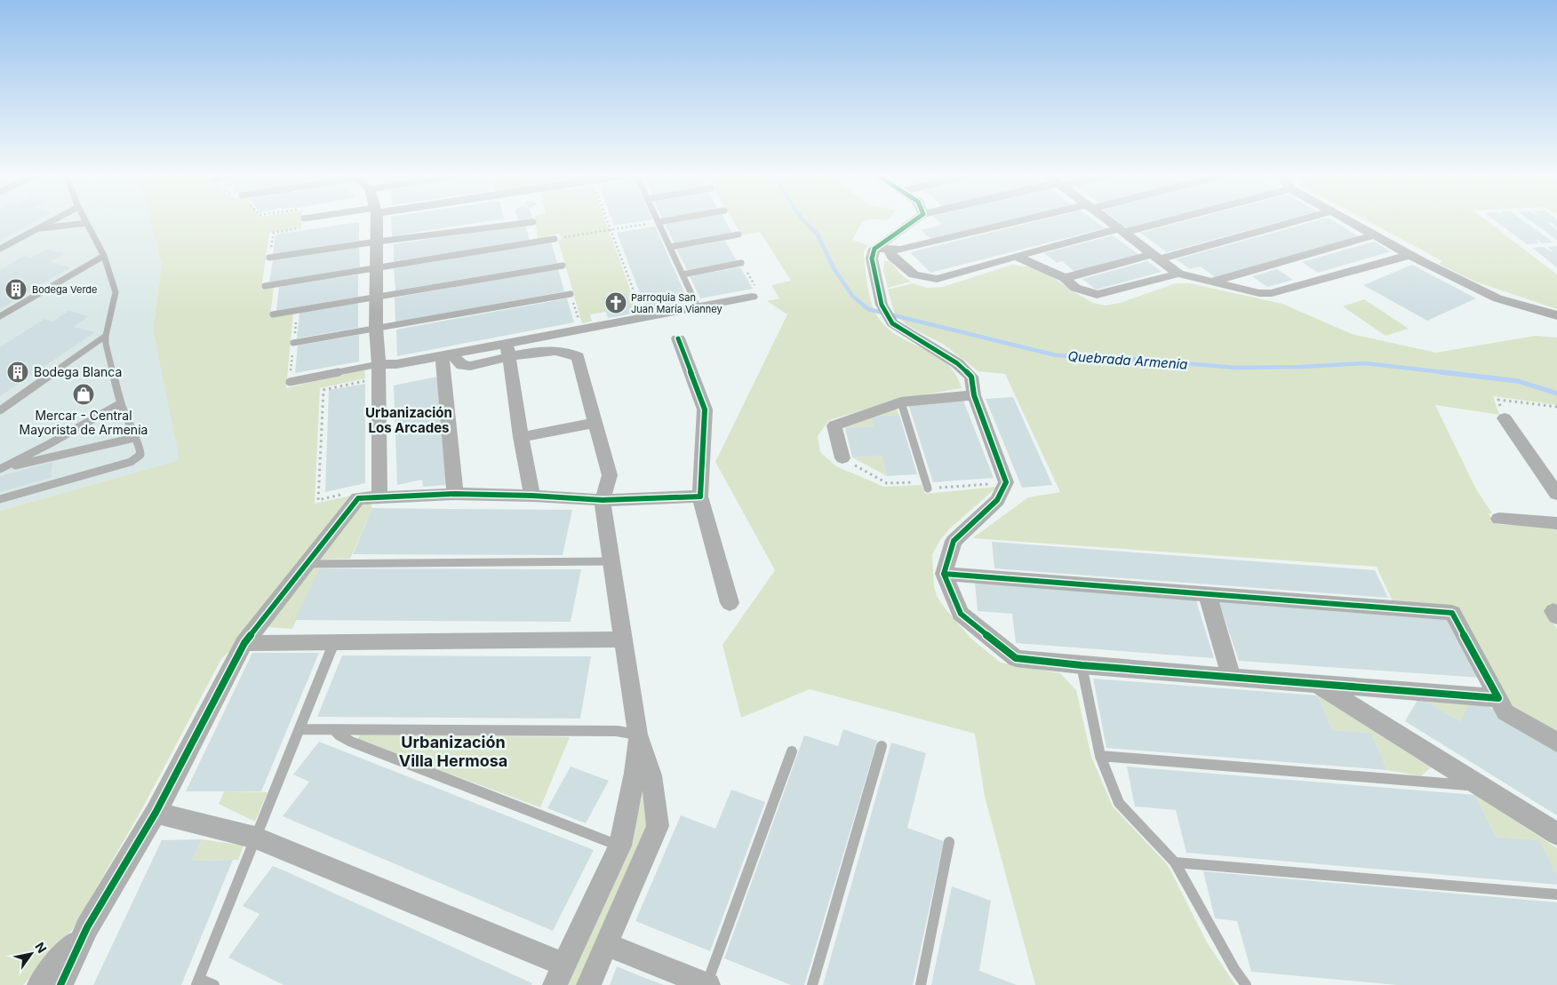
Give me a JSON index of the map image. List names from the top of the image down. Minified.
{"districts":["Urbanización Los Arcades","Urbanización Villa Hermosa"],"water":["Quebrada Armenia"],"places":{"building":["Bodega Verde","Bodega Blanca"],"church":["Parroquia San Juan María Vianney"],"shop":["Mercar - Central Mayorista de Armenia"]},"north":"top right"}
